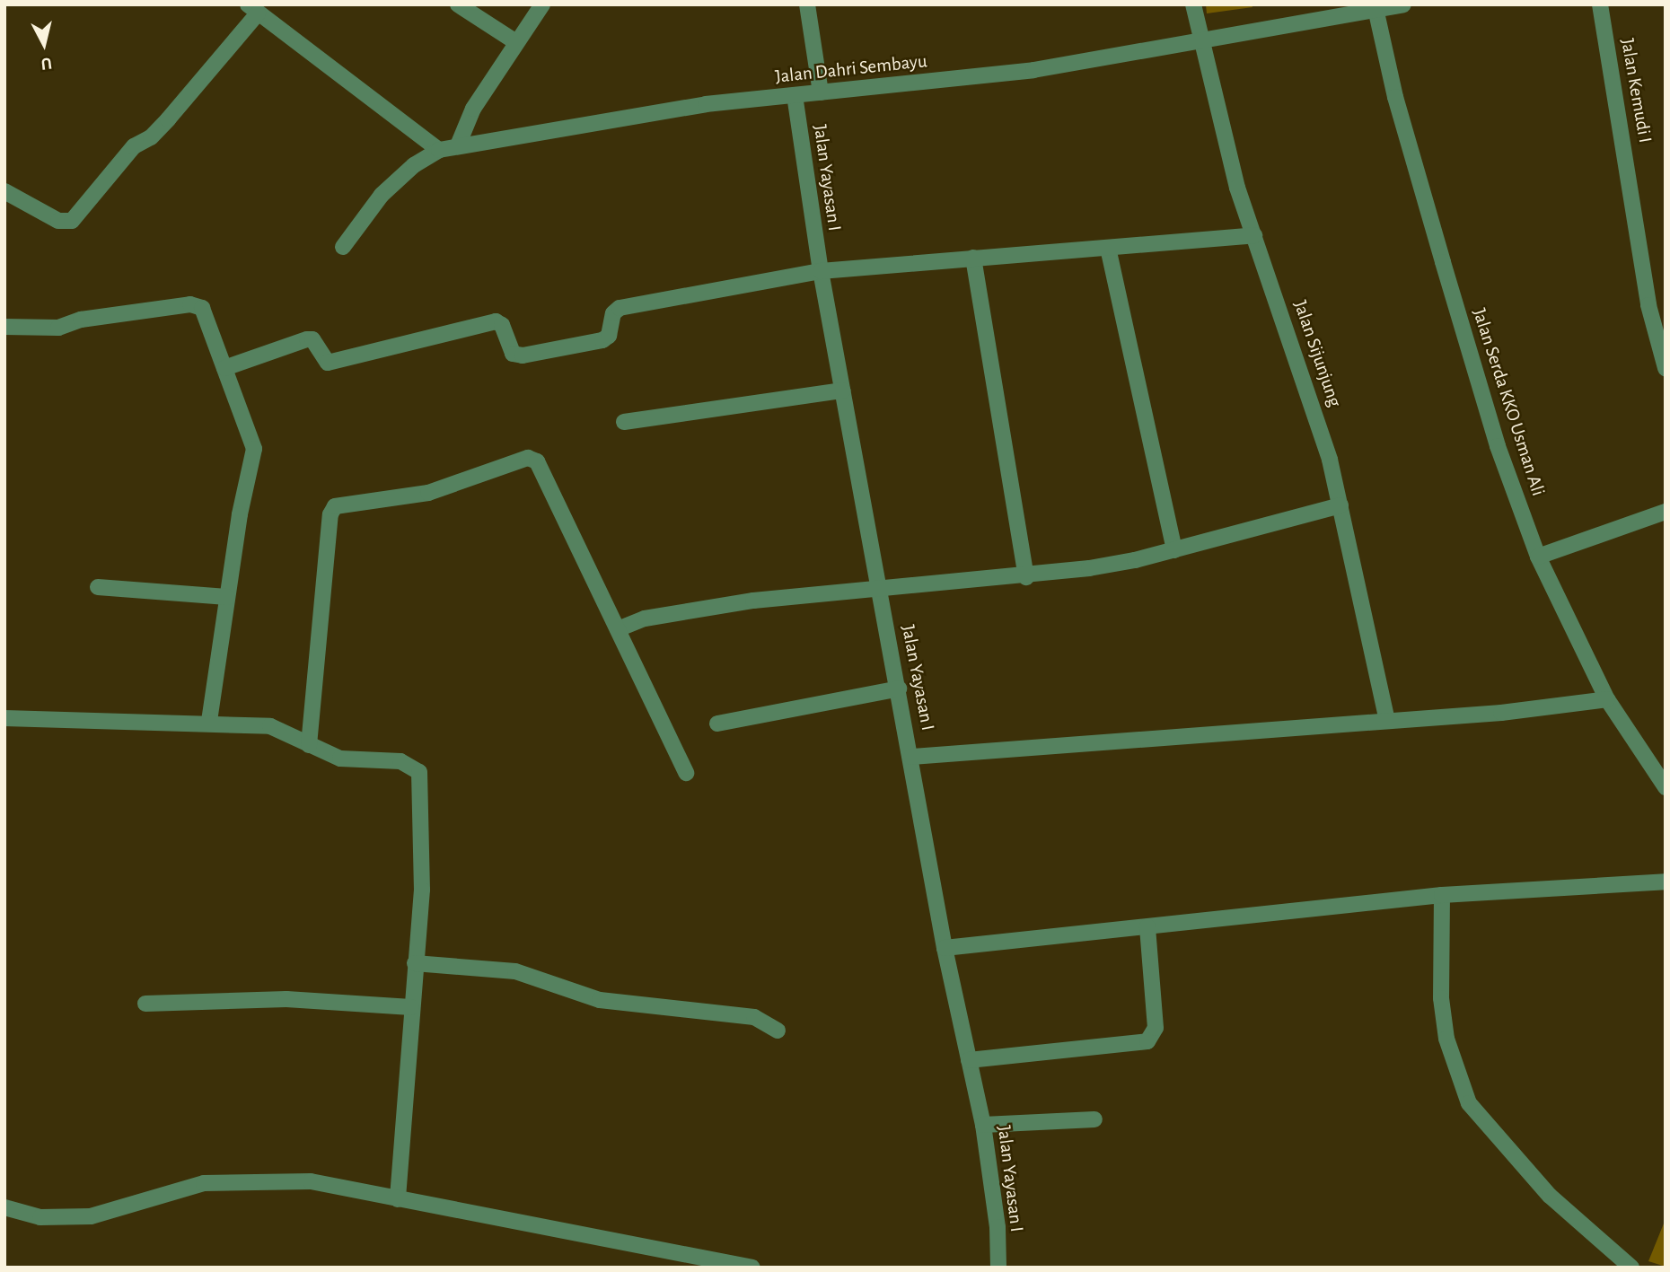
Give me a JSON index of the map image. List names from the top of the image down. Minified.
{"streets":{"street":["Jalan Dahri Sembayu","Jalan Kemudi I","Jalan Yayasan I","Jalan Sijunjung","Jalan Serda KKO Usman Ali"]},"crossings":[["Jalan Dahri Sembayu","Jalan Yayasan I"],["Jalan Dahri Sembayu","Jalan Sijunjung"],["Jalan Dahri Sembayu","Jalan Serda KKO Usman Ali"]],"north":"bottom"}
